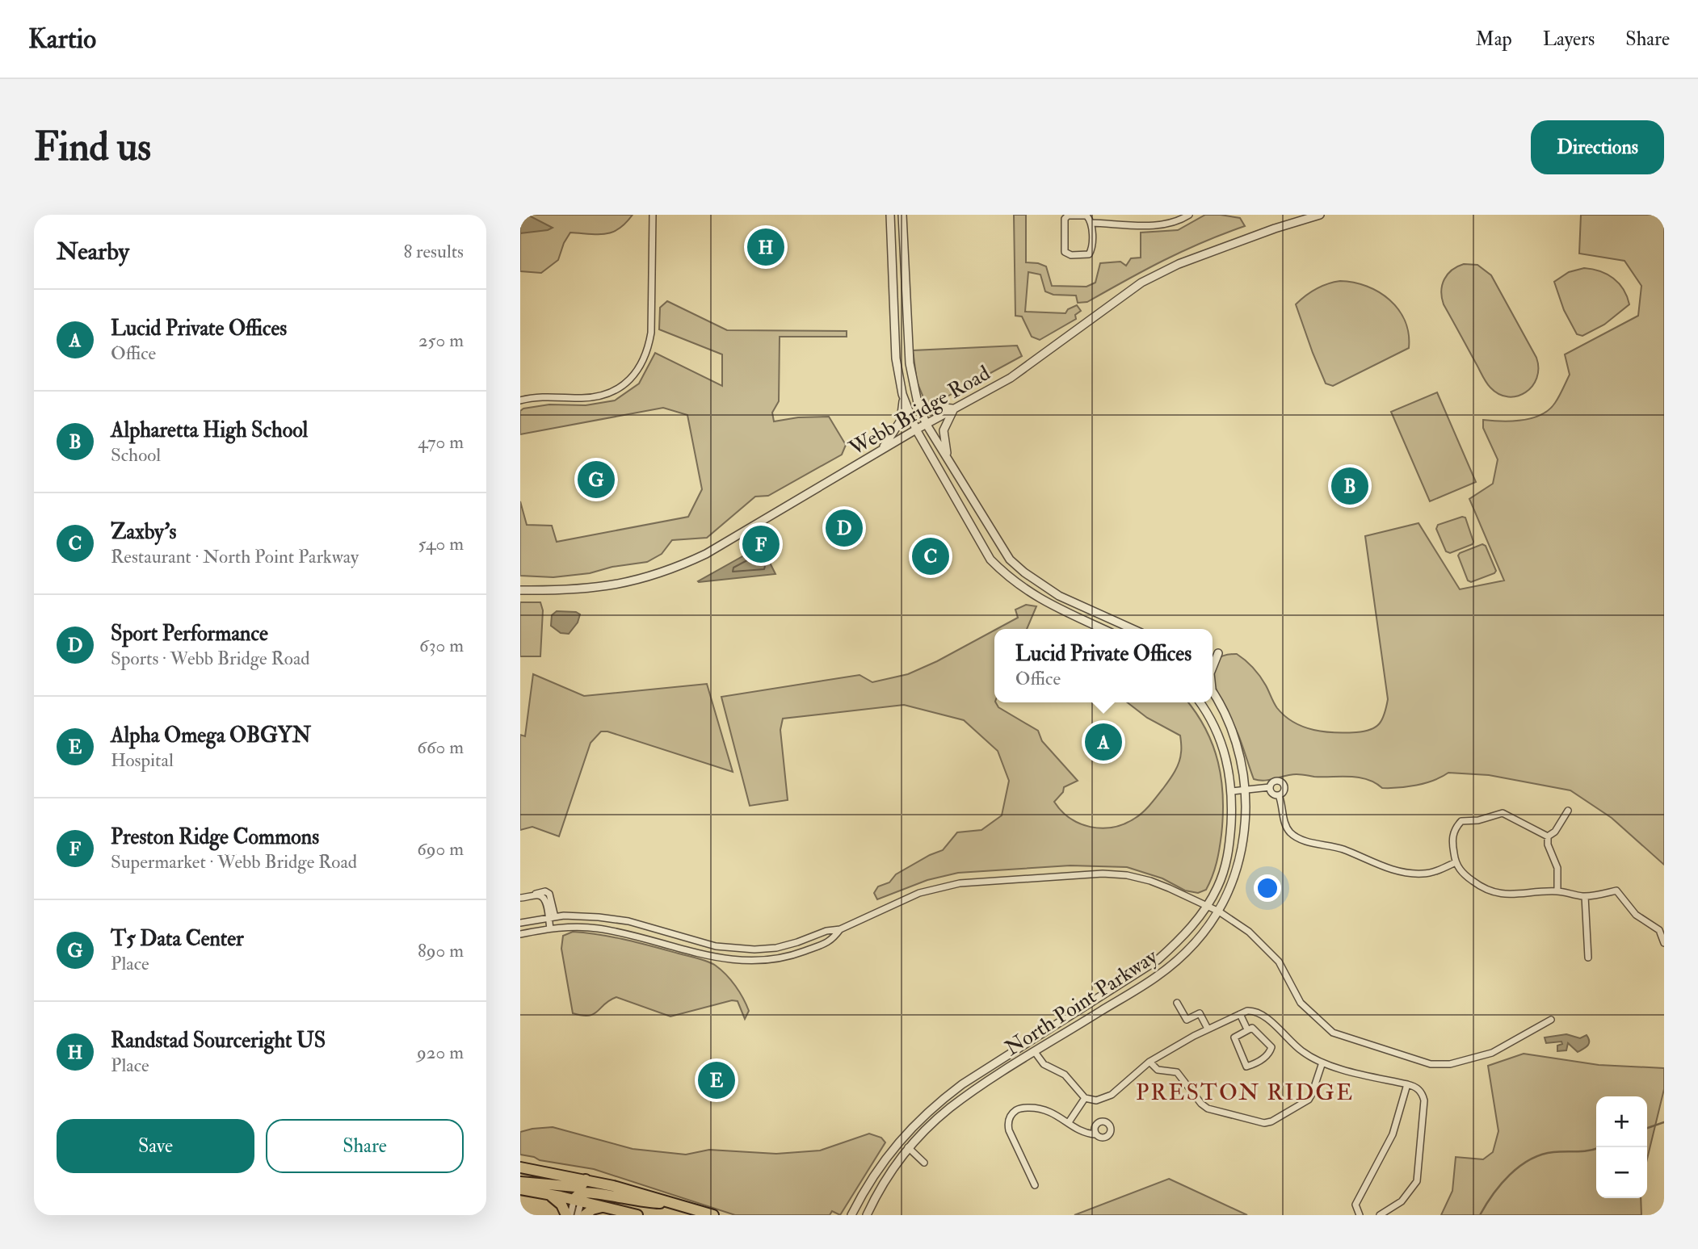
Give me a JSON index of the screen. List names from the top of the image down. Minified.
{"streets":{"street":["Webb Bridge Road","North Point Parkway"]},"districts":["PRESTON RIDGE"],"page":{"header":"Kartio","nav":["Map","Layers","Share"],"buttons":["Directions",["Save","Share"]],"title":"Find us","heading":["Nearby","8 results"],"pins":["H","G","B","D","F","C","A","E"],"list":[{"mark":"A","name":"Lucid Private Offices","note":"Office","value":"250 m"},{"mark":"B","name":"Alpharetta High School","note":"School","value":"470 m"},{"mark":"C","name":"Zaxby's","note":"Restaurant · North Point Parkway","value":"540 m"},{"mark":"D","name":"Sport Performance","note":"Sports · Webb Bridge Road","value":"630 m"},{"mark":"E","name":"Alpha Omega OBGYN","note":"Hospital","value":"660 m"},{"mark":"F","name":"Preston Ridge Commons","note":"Supermarket · Webb Bridge Road","value":"690 m"},{"mark":"G","name":"T5 Data Center","note":"Place","value":"890 m"},{"mark":"H","name":"Randstad Sourceright US","note":"Place","value":"920 m"}],"popup":["Lucid Private Offices","Office"],"map_buttons":["+","−"]}}
